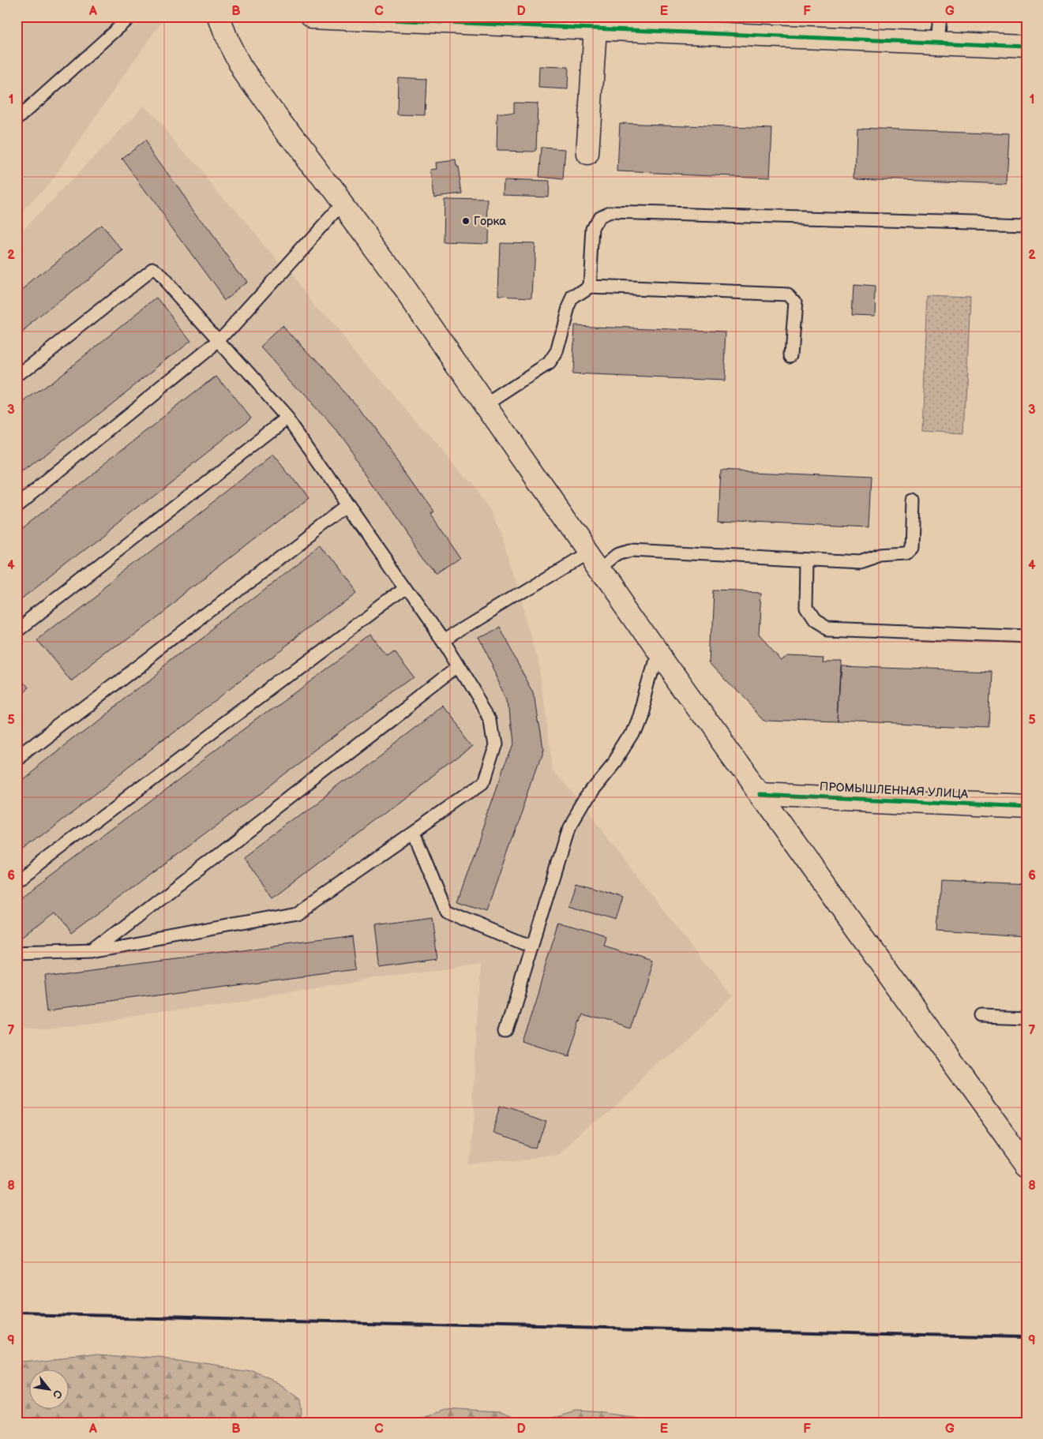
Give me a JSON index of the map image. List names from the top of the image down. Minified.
{"streets":{"main road":["ПРОМЫШЛЕННАЯ УЛИЦА"]},"places":["Горка"],"north":"bottom right","grid":{"columns":["A","B","C","D","E","F","G"],"rows":["1","2","3","4","5","6","7","8","9"]}}
